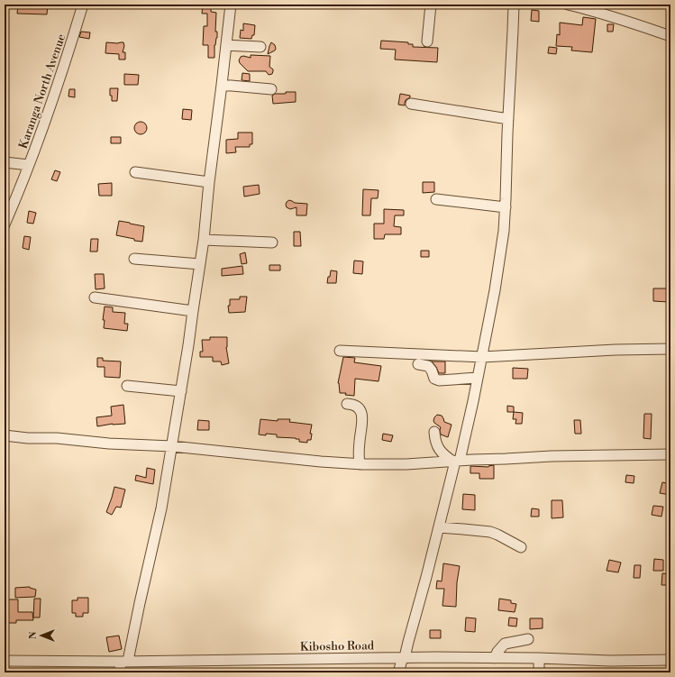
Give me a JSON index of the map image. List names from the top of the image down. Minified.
{"streets":{"street":["Karanga North Avenue","Kibosho Road"]},"north":"left"}
